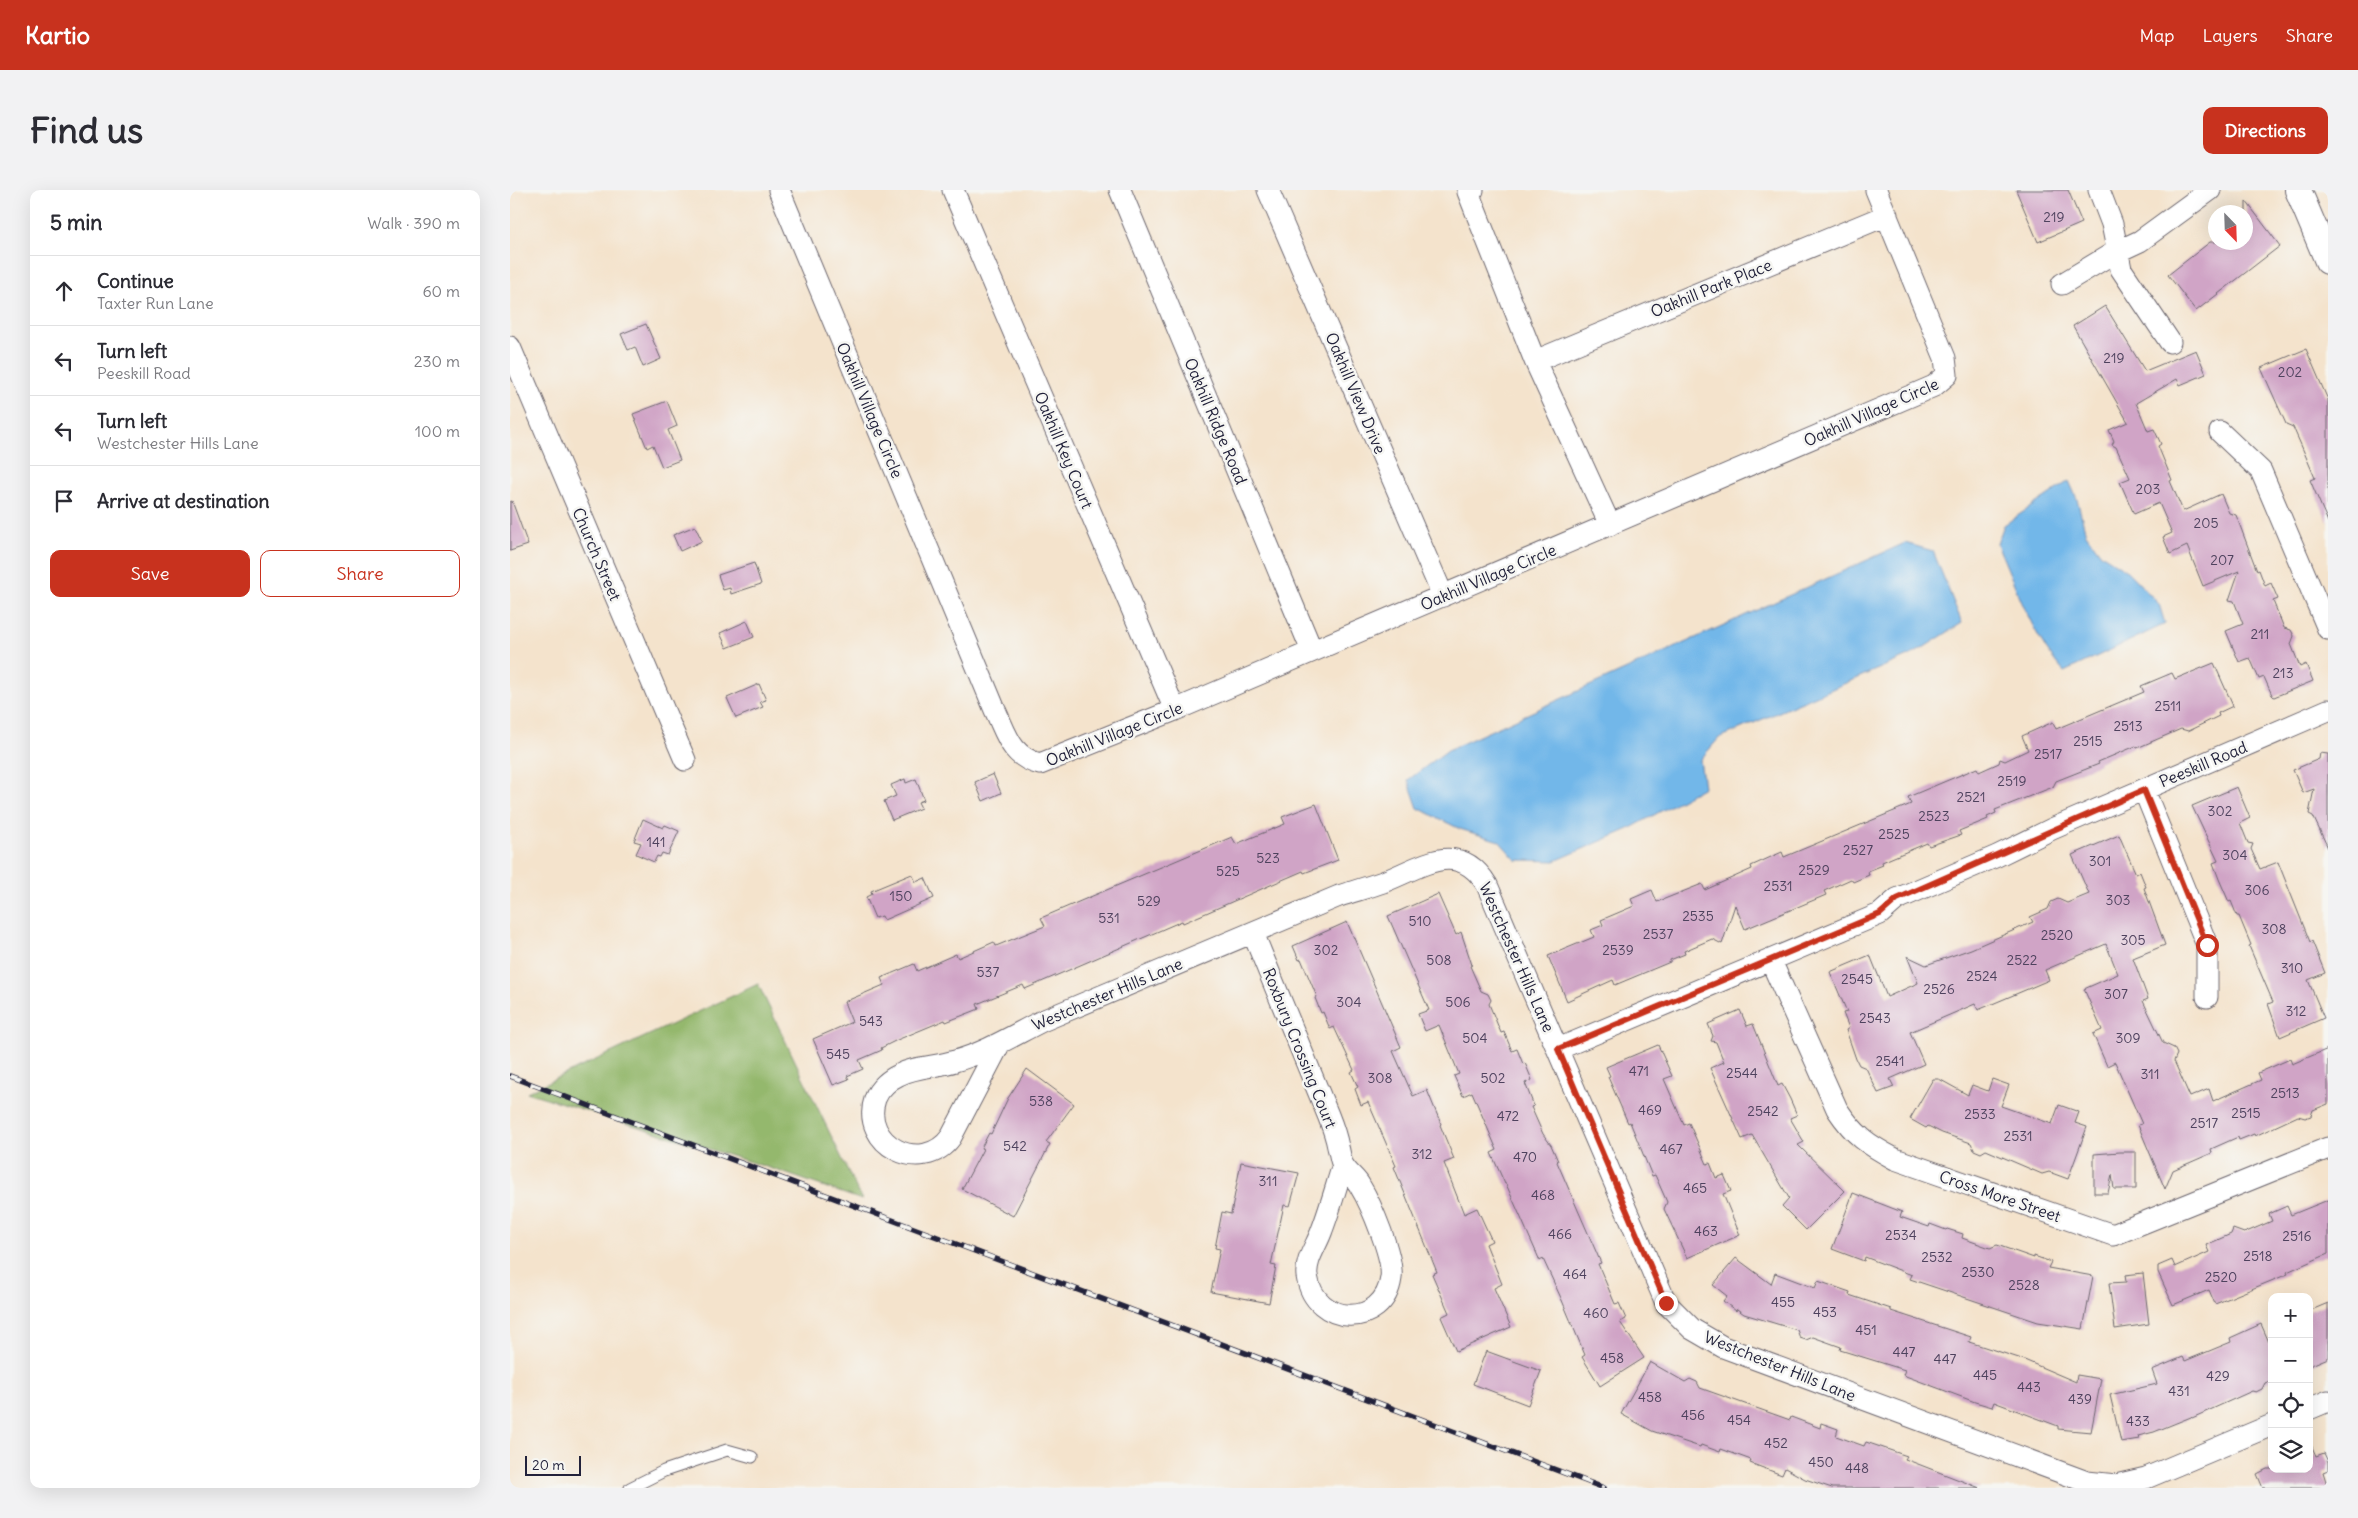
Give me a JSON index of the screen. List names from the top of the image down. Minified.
{"streets":{"street":["Oakhill Park Place","Oakhill View Drive","Oakhill Village Circle","Oakhill Ridge Road","Oakhill Key Court","Church Street","Peeskill Road","Westchester Hills Lane","Roxbury Crossing Court","Cross More Street"]},"crossings":[["Oakhill Park Place","Oakhill Village Circle"],["Oakhill View Drive","Oakhill Village Circle"],["Oakhill Village Circle","Oakhill Ridge Road"],["Oakhill Village Circle","Oakhill Key Court"],["Peeskill Road","Westchester Hills Lane"],["Peeskill Road","Cross More Street"],["Westchester Hills Lane","Roxbury Crossing Court"]],"house_numbers":["219","219","202","203","205","207","211","213","2511","2513","2515","2517","2519","2521","302","2523","2525","141","2527","304","523","301","2529","525","2531","306","150","303","529","2535","531","510","308","2537","2520","305","302","2539","508","2522","310","537","2524","2545","2526","307","304","506","312","2543","543","504","309","545","2541","471","2544","311","308","502","2513","538","469","2542","2515","2533","472","2517","2531","542","467","312","470","311","465","468","463","466","2534","2516","2518","2532","2530","464","2520","2528","455","453","460","451","447","458","447","445","429","443","431","458","439","456","454","433","452","450","448"],"scale_bar":"20 m","north":"bottom right","page":{"header":"Kartio","nav":["Map","Layers","Share"],"buttons":["Directions",["Save","Share"]],"title":"Find us","heading":["5 min","Walk · 390 m"],"list":[["Continue","Taxter Run Lane","60 m"],["Turn left","Peeskill Road","230 m"],["Turn left","Westchester Hills Lane","100 m"],"Arrive at destination"],"map_buttons":["+","−"],"scale":"20 m"}}
